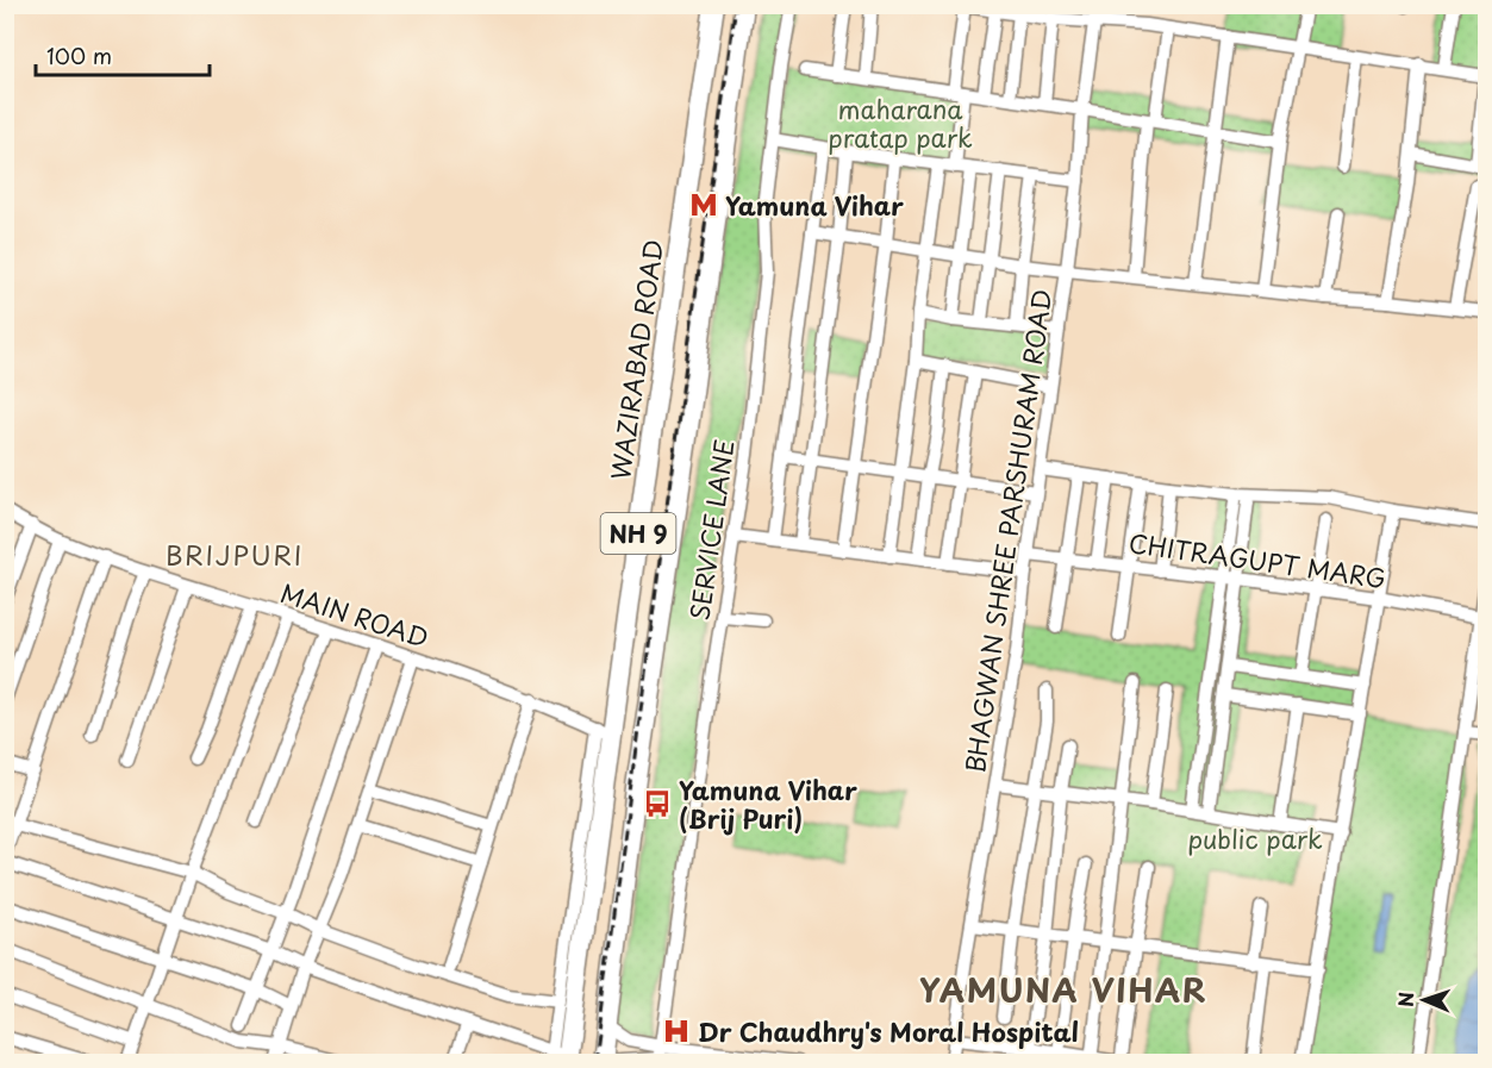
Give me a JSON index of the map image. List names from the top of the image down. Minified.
{"streets":{"highway":["WAZIRABAD ROAD","NH 9"],"street":["SERVICE LANE","BHAGWAN SHREE PARSHURAM ROAD","CHITRAGUPT MARG","MAIN ROAD"]},"crossings":[["WAZIRABAD ROAD","MAIN ROAD"],["BHAGWAN SHREE PARSHURAM ROAD","CHITRAGUPT MARG"]],"districts":["BRIJPURI","YAMUNA VIHAR"],"parks":["maharana pratap park","public park"],"places":{"metro station":["Yamuna Vihar"],"bus stop":["Yamuna Vihar (Brij Puri)"],"hospital":["Dr Chaudhry's Moral Hospital"]},"scale_bar":"100 m","north":"left"}
